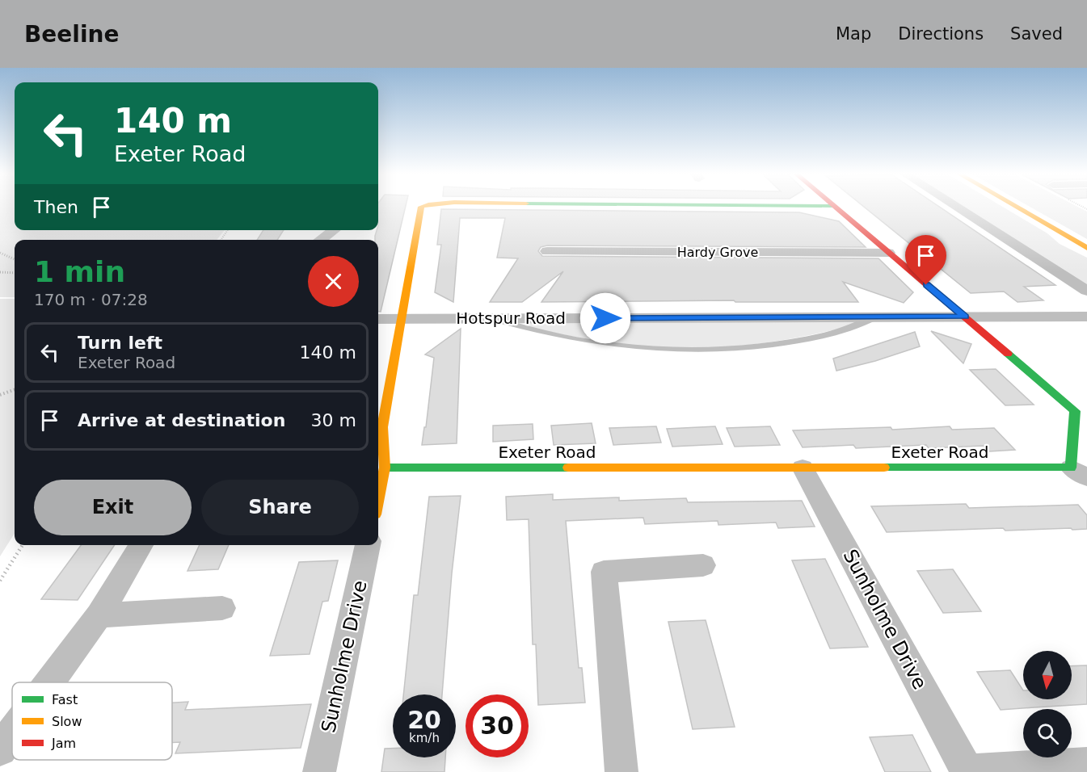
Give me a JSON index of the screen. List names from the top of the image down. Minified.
{"streets":{"street":["Hardy Grove","Hotspur Road","Exeter Road","Sunholme Drive"]},"crossings":[["Hardy Grove","Exeter Road"],["Hotspur Road","Exeter Road"],["Exeter Road","Sunholme Drive"]],"legend":["Fast","Slow","Jam"],"north":"bottom","page":{"header":"Beeline","nav":["Map","Directions","Saved"],"turn":["140 m","Exeter Road"],"then":"Then","heading":["1 min","170 m · 07:28"],"list":[{"name":"Turn left","note":"Exeter Road","value":"140 m"},{"name":"Arrive at destination","value":"30 m"}],"buttons":["Exit","Share"],"speed":"20 km/h","limit":"30"}}
